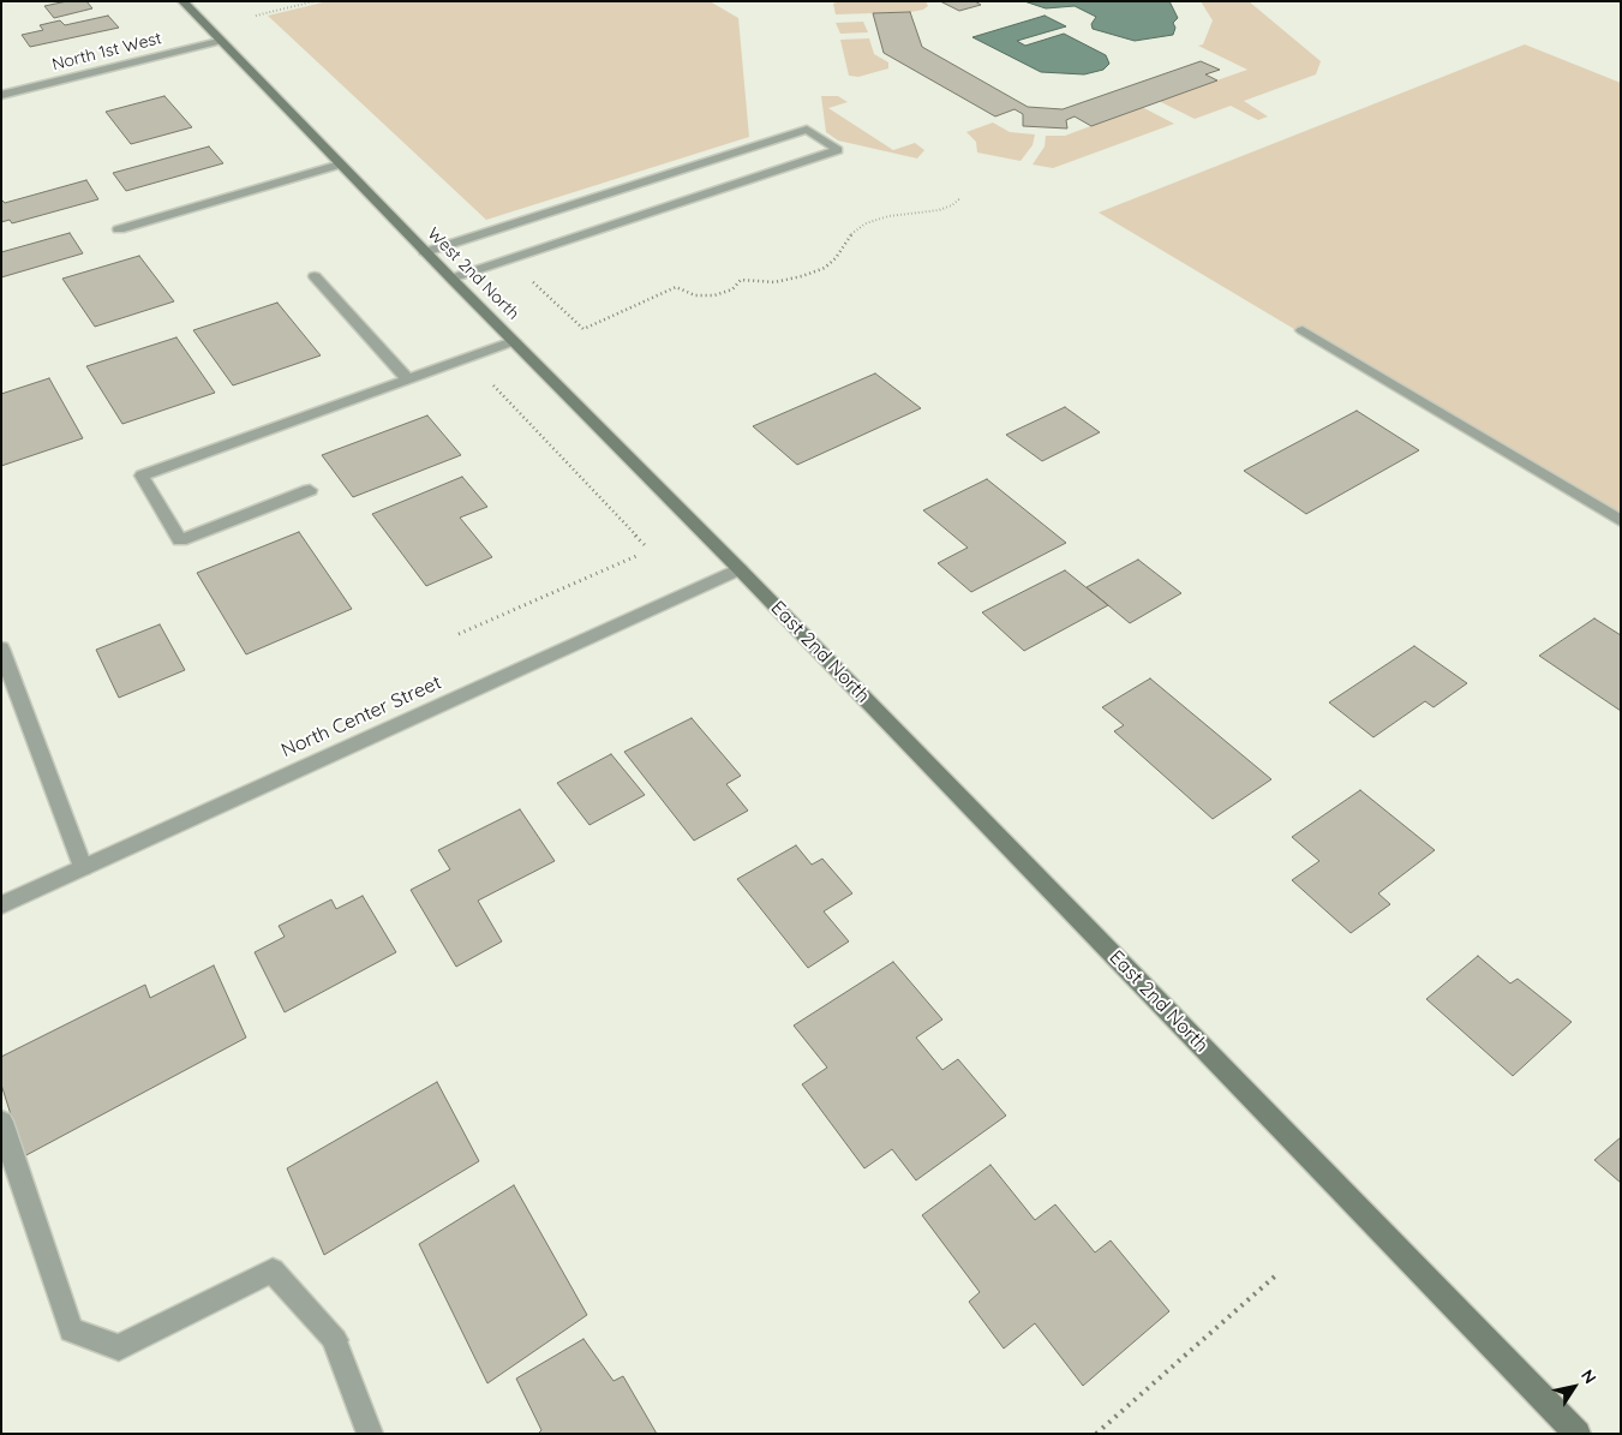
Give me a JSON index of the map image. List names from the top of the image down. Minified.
{"streets":{"street":["North 1st West","West 2nd North","East 2nd North","North Center Street"]},"crossings":[["North 1st West","West 2nd North"],["West 2nd North","East 2nd North"],["West 2nd North","North Center Street"],["East 2nd North","North Center Street"]],"north":"top right"}
